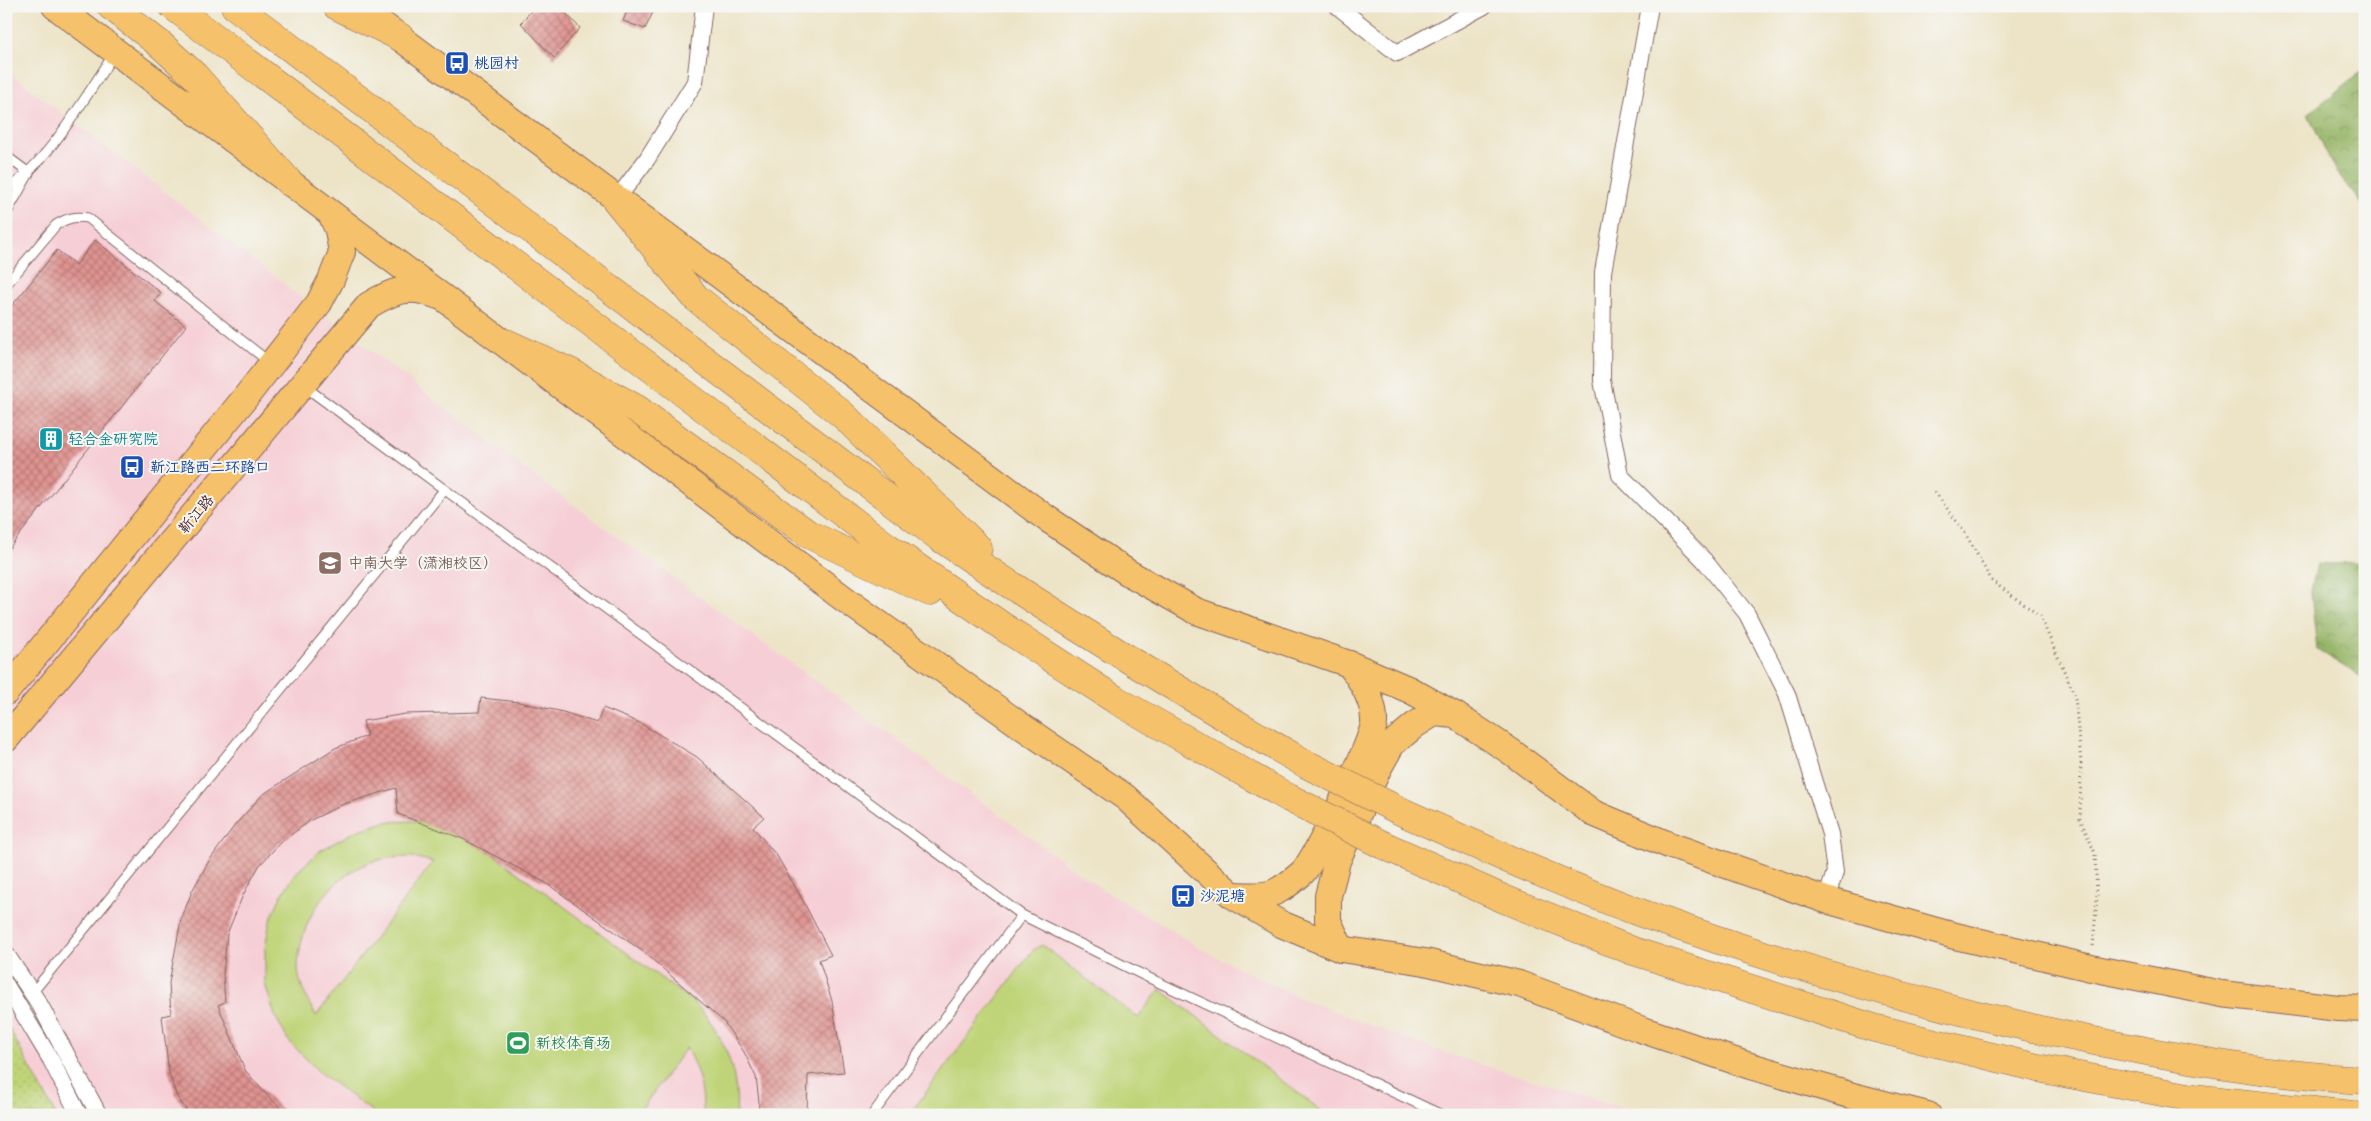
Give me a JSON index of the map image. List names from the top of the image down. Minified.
{"streets":{"main road":["靳江路"]},"places":{"bus stop":["桃园村","靳江路西二环路口","沙泥塘"],"building":["轻合金研究院"],"school or university":["中南大学（潇湘校区）"],"sports":["新校体育场"]}}
